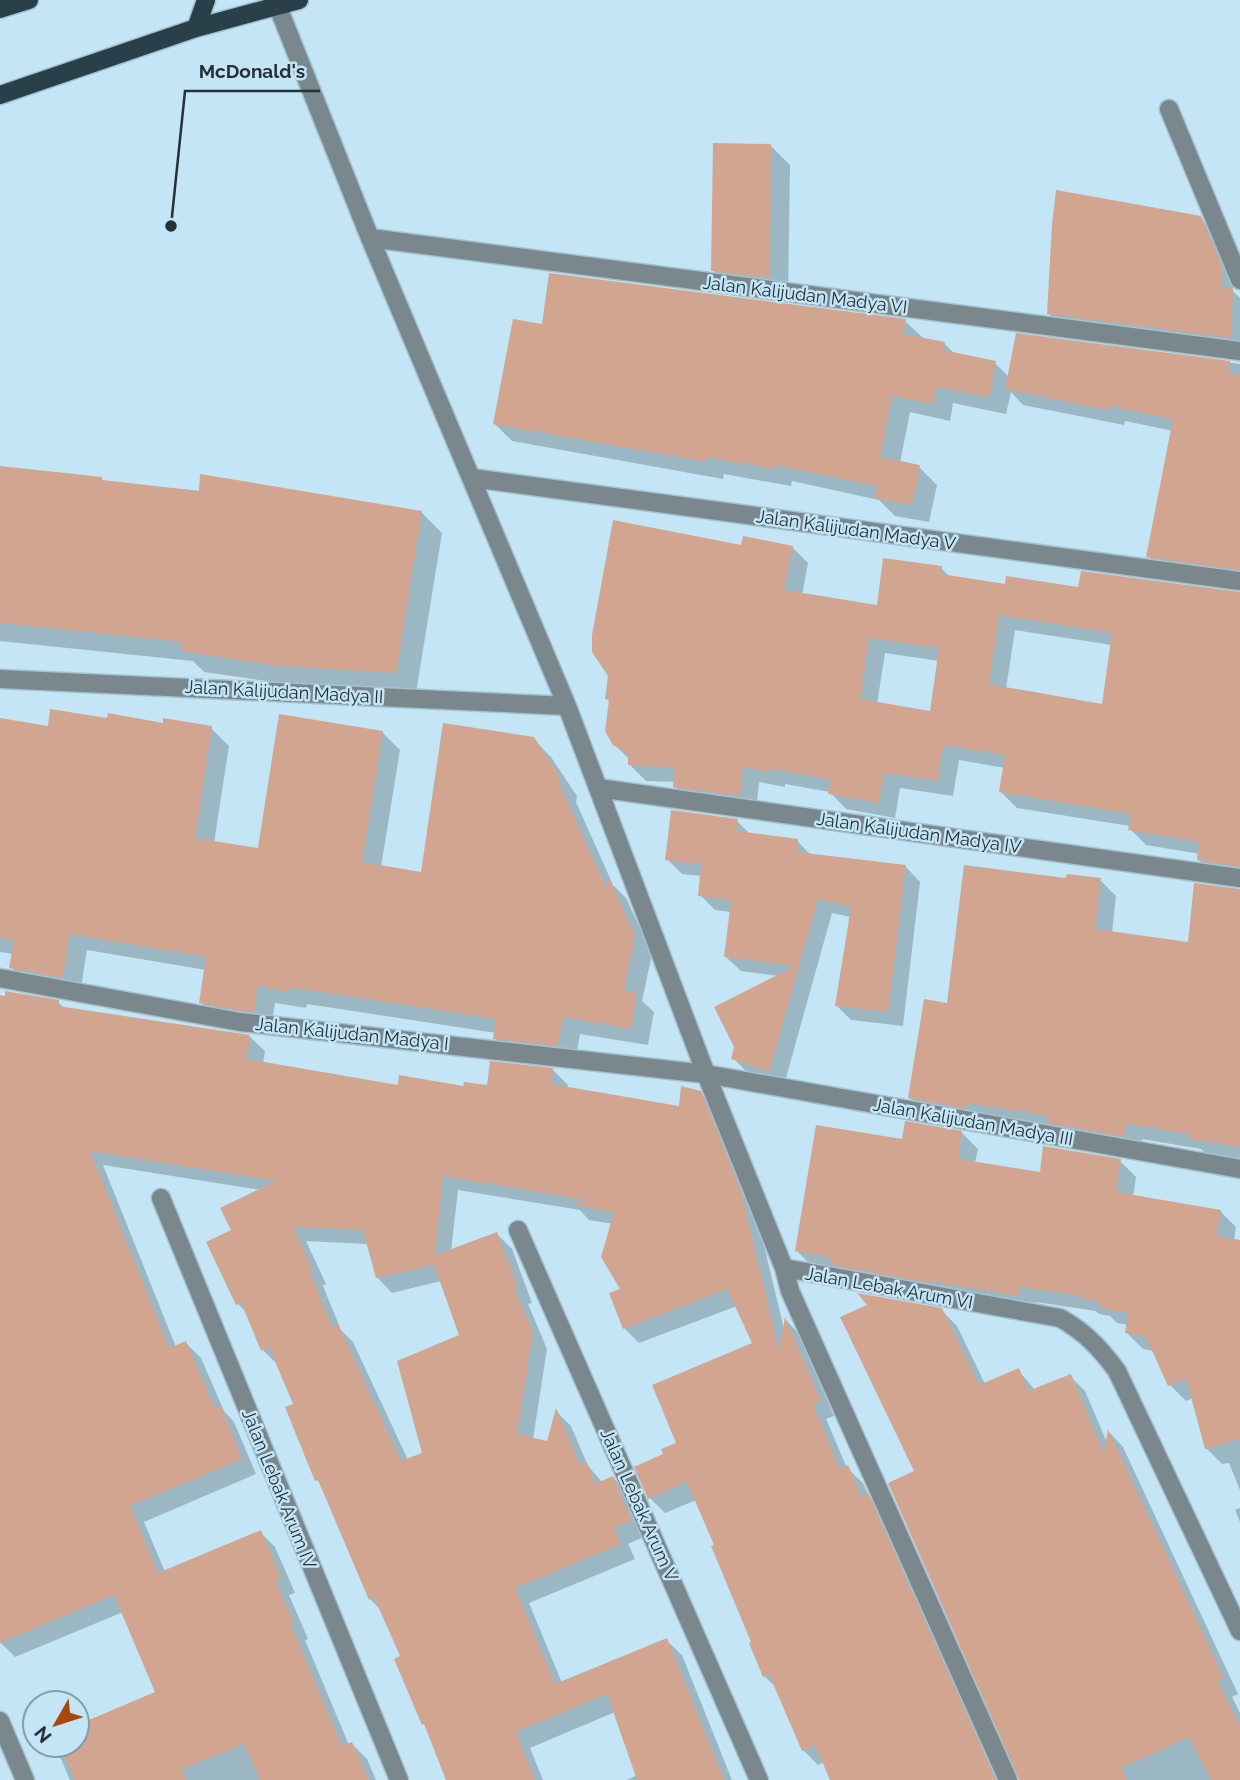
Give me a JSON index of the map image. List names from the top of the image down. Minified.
{"streets":{"street":["Jalan Kalijudan Madya VI","Jalan Kalijudan Madya V","Jalan Kalijudan Madya II","Jalan Kalijudan Madya IV","Jalan Kalijudan Madya I","Jalan Kalijudan Madya III","Jalan Lebak Arum VI","Jalan Lebak Arum IV","Jalan Lebak Arum V"]},"crossings":[["Jalan Kalijudan Madya I","Jalan Kalijudan Madya III"]],"places":["McDonald's"],"north":"bottom left"}
